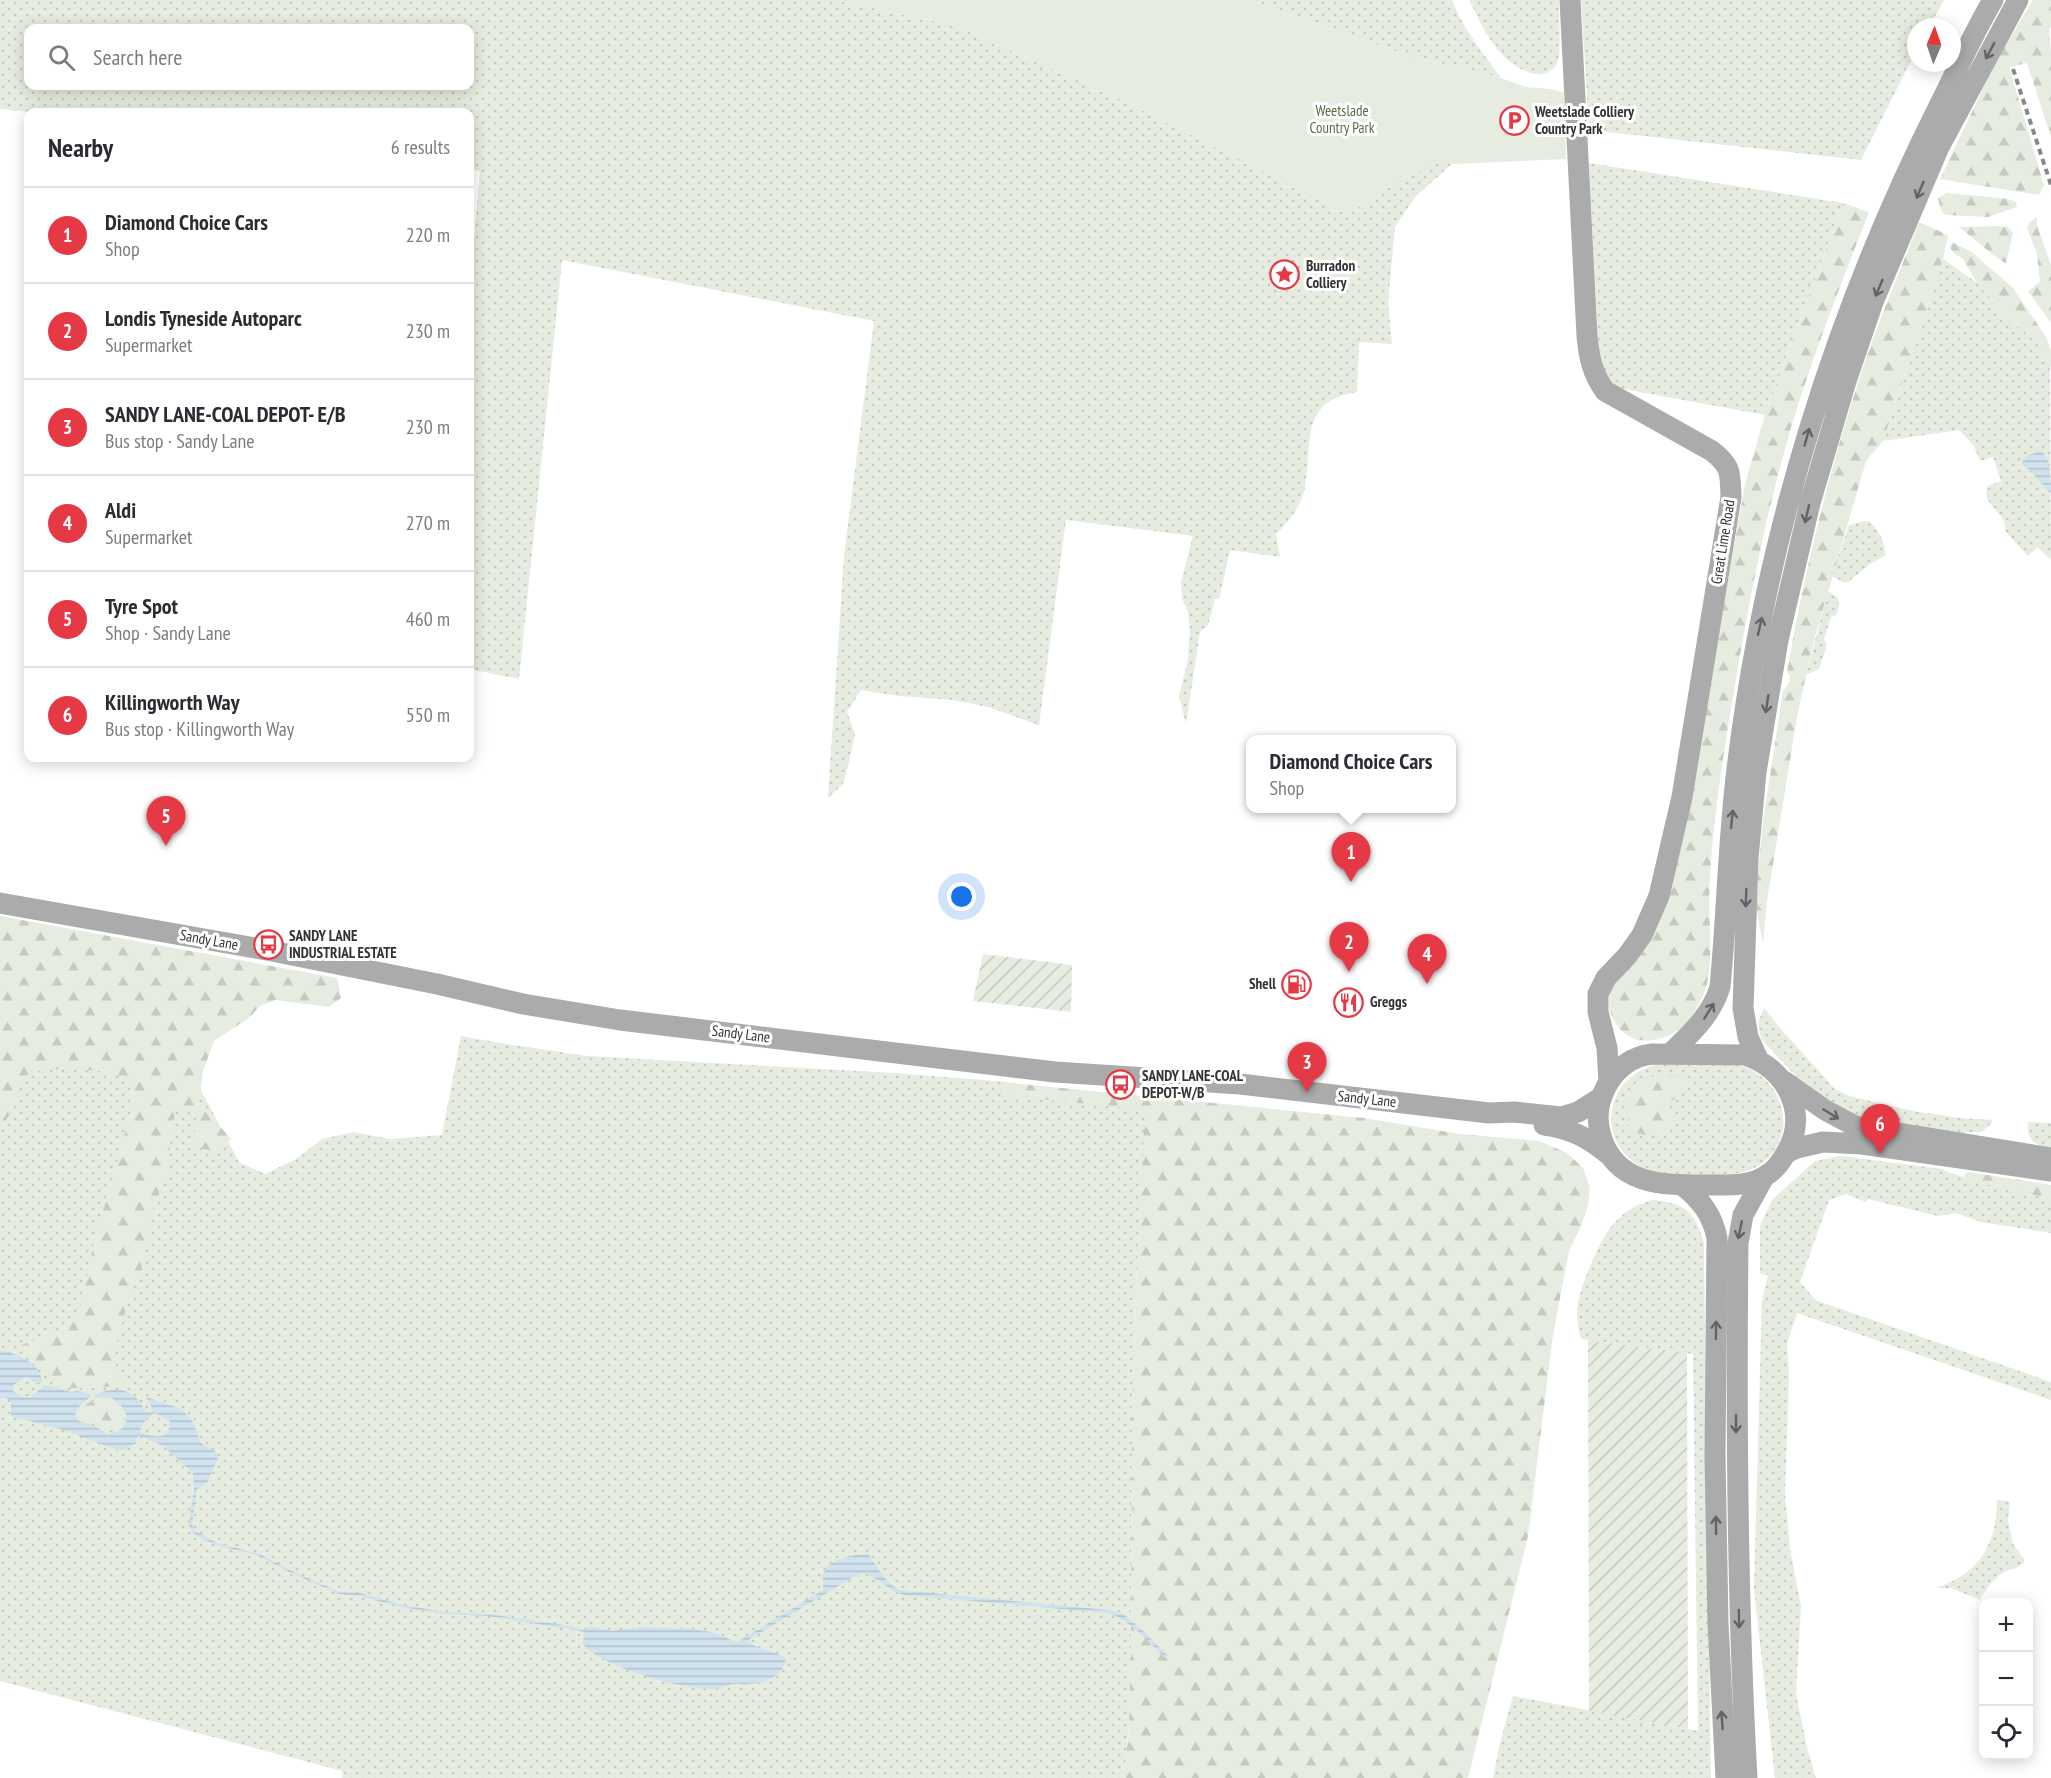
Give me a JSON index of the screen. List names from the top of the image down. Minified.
{"streets":{"main road":["Great Lime Road","Sandy Lane"]},"crossings":[["Great Lime Road","Sandy Lane"]],"parks":["Weetslade Country Park"],"places":{"parking":["Weetslade Colliery Country Park"],"place":["Burradon Colliery"],"bus stop":["SANDY LANE INDUSTRIAL ESTATE","SANDY LANE-COAL DEPOT-W/B"],"fuel station":["Shell"],"restaurant":["Greggs"]},"north":"top","page":{"search":"Search here","heading":["Nearby","6 results"],"list":[{"mark":"1","name":"Diamond Choice Cars","note":"Shop","value":"220 m"},{"mark":"2","name":"Londis Tyneside Autoparc","note":"Supermarket","value":"230 m"},{"mark":"3","name":"SANDY LANE-COAL DEPOT- E/B","note":"Bus stop · Sandy Lane","value":"230 m"},{"mark":"4","name":"Aldi","note":"Supermarket","value":"270 m"},{"mark":"5","name":"Tyre Spot","note":"Shop · Sandy Lane","value":"460 m"},{"mark":"6","name":"Killingworth Way","note":"Bus stop · Killingworth Way","value":"550 m"}],"popup":["Diamond Choice Cars","Shop"],"pins":["5","1","2","4","3","6"],"map_buttons":["+","−"]}}
